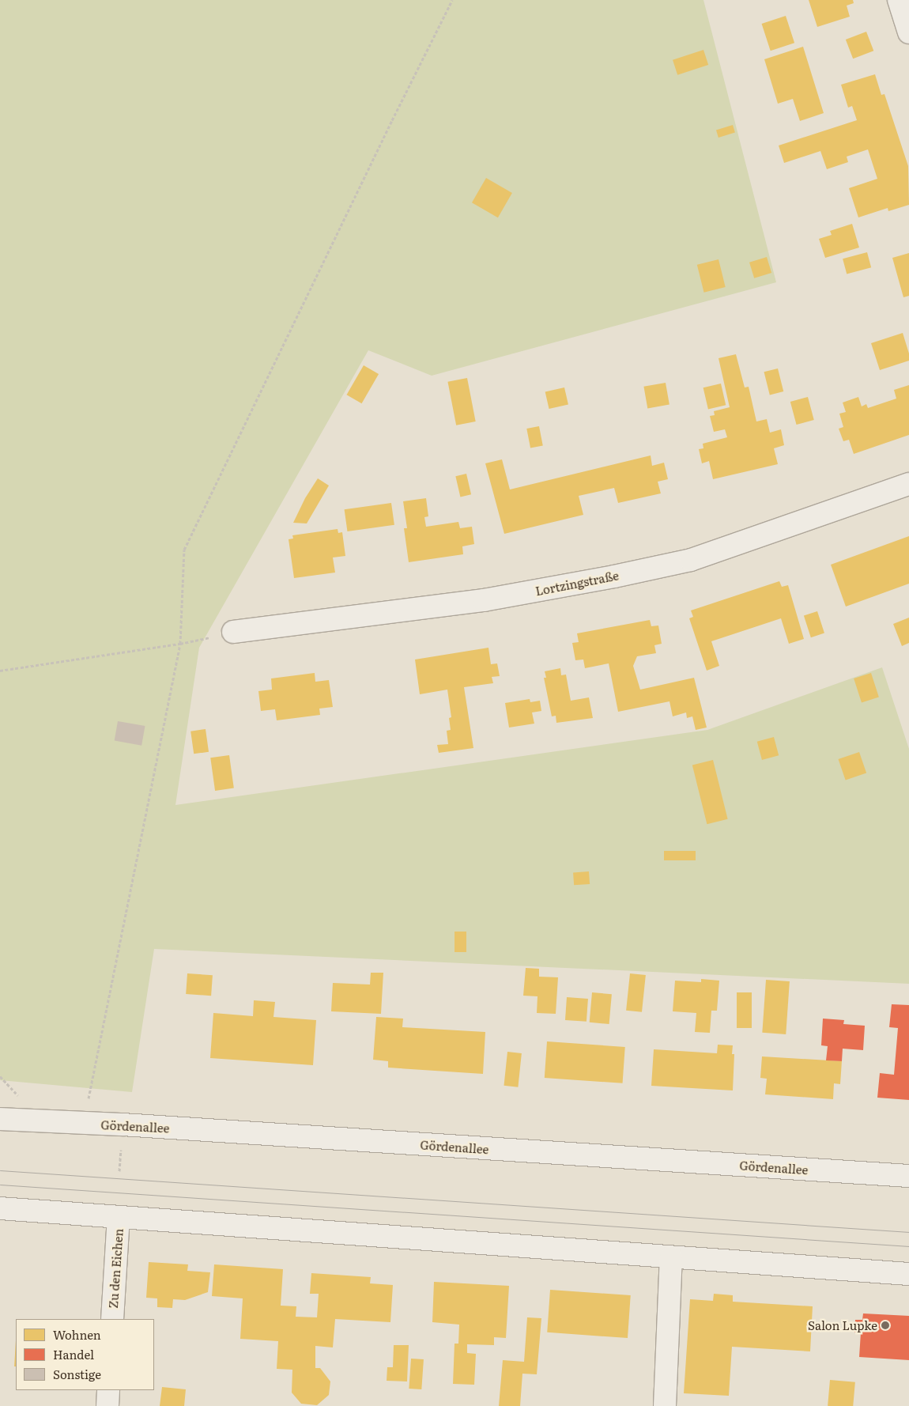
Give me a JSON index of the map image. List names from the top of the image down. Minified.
{"streets":{"street":["Lortzingstraße","Gördenallee","Zu den Eichen"]},"places":["Salon Lupke"],"legend":["Wohnen","Handel","Sonstige"]}
